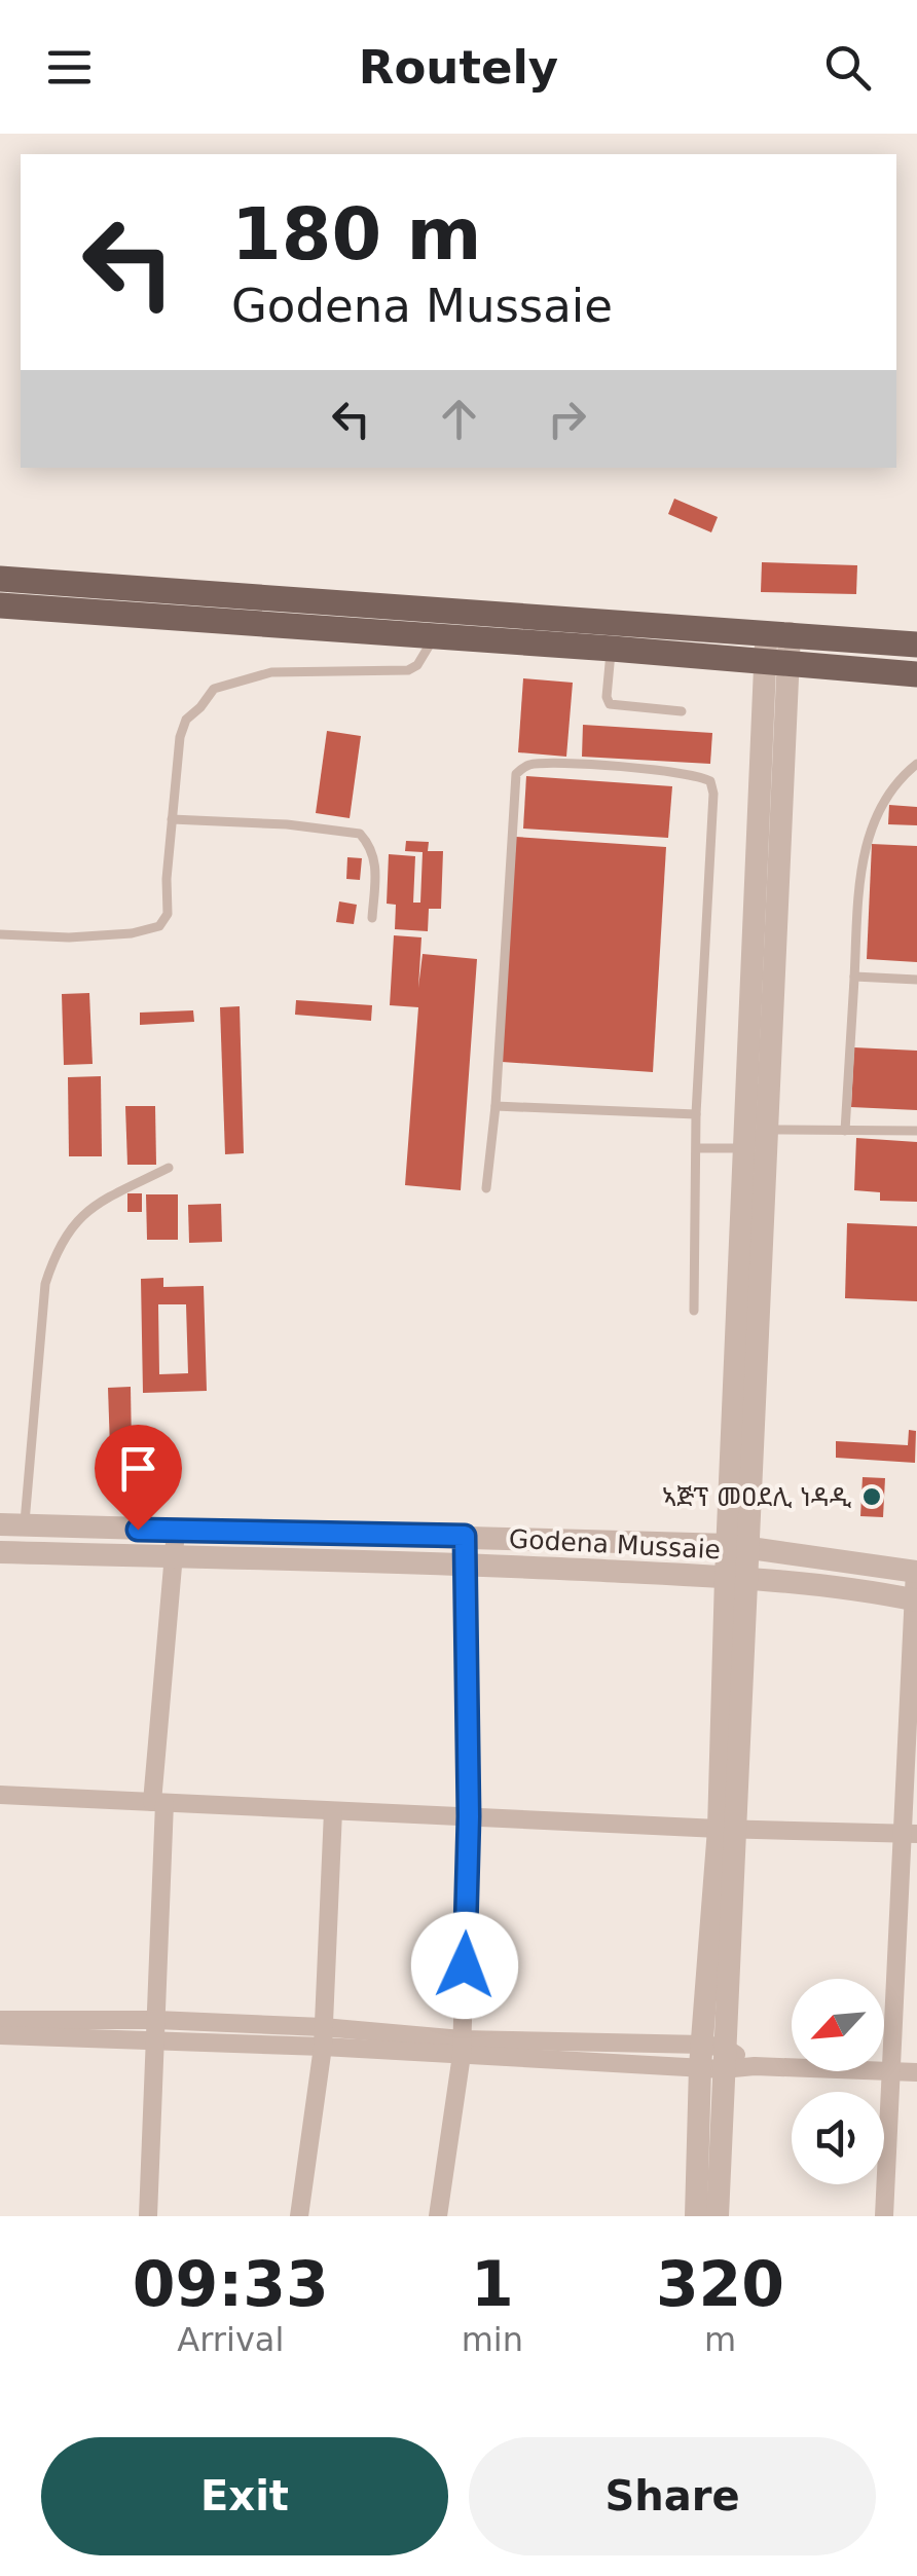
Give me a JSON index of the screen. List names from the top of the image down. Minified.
{"streets":{"street":["Godena Mussaie"]},"places":["ኣጅፕ መዐደሊ ነዳዲ"],"north":"bottom left","page":{"header":"Routely","turn":["180 m","Godena Mussaie"],"eta":["09:33","Arrival","1","min","320","m"],"buttons":["Exit","Share"]}}
